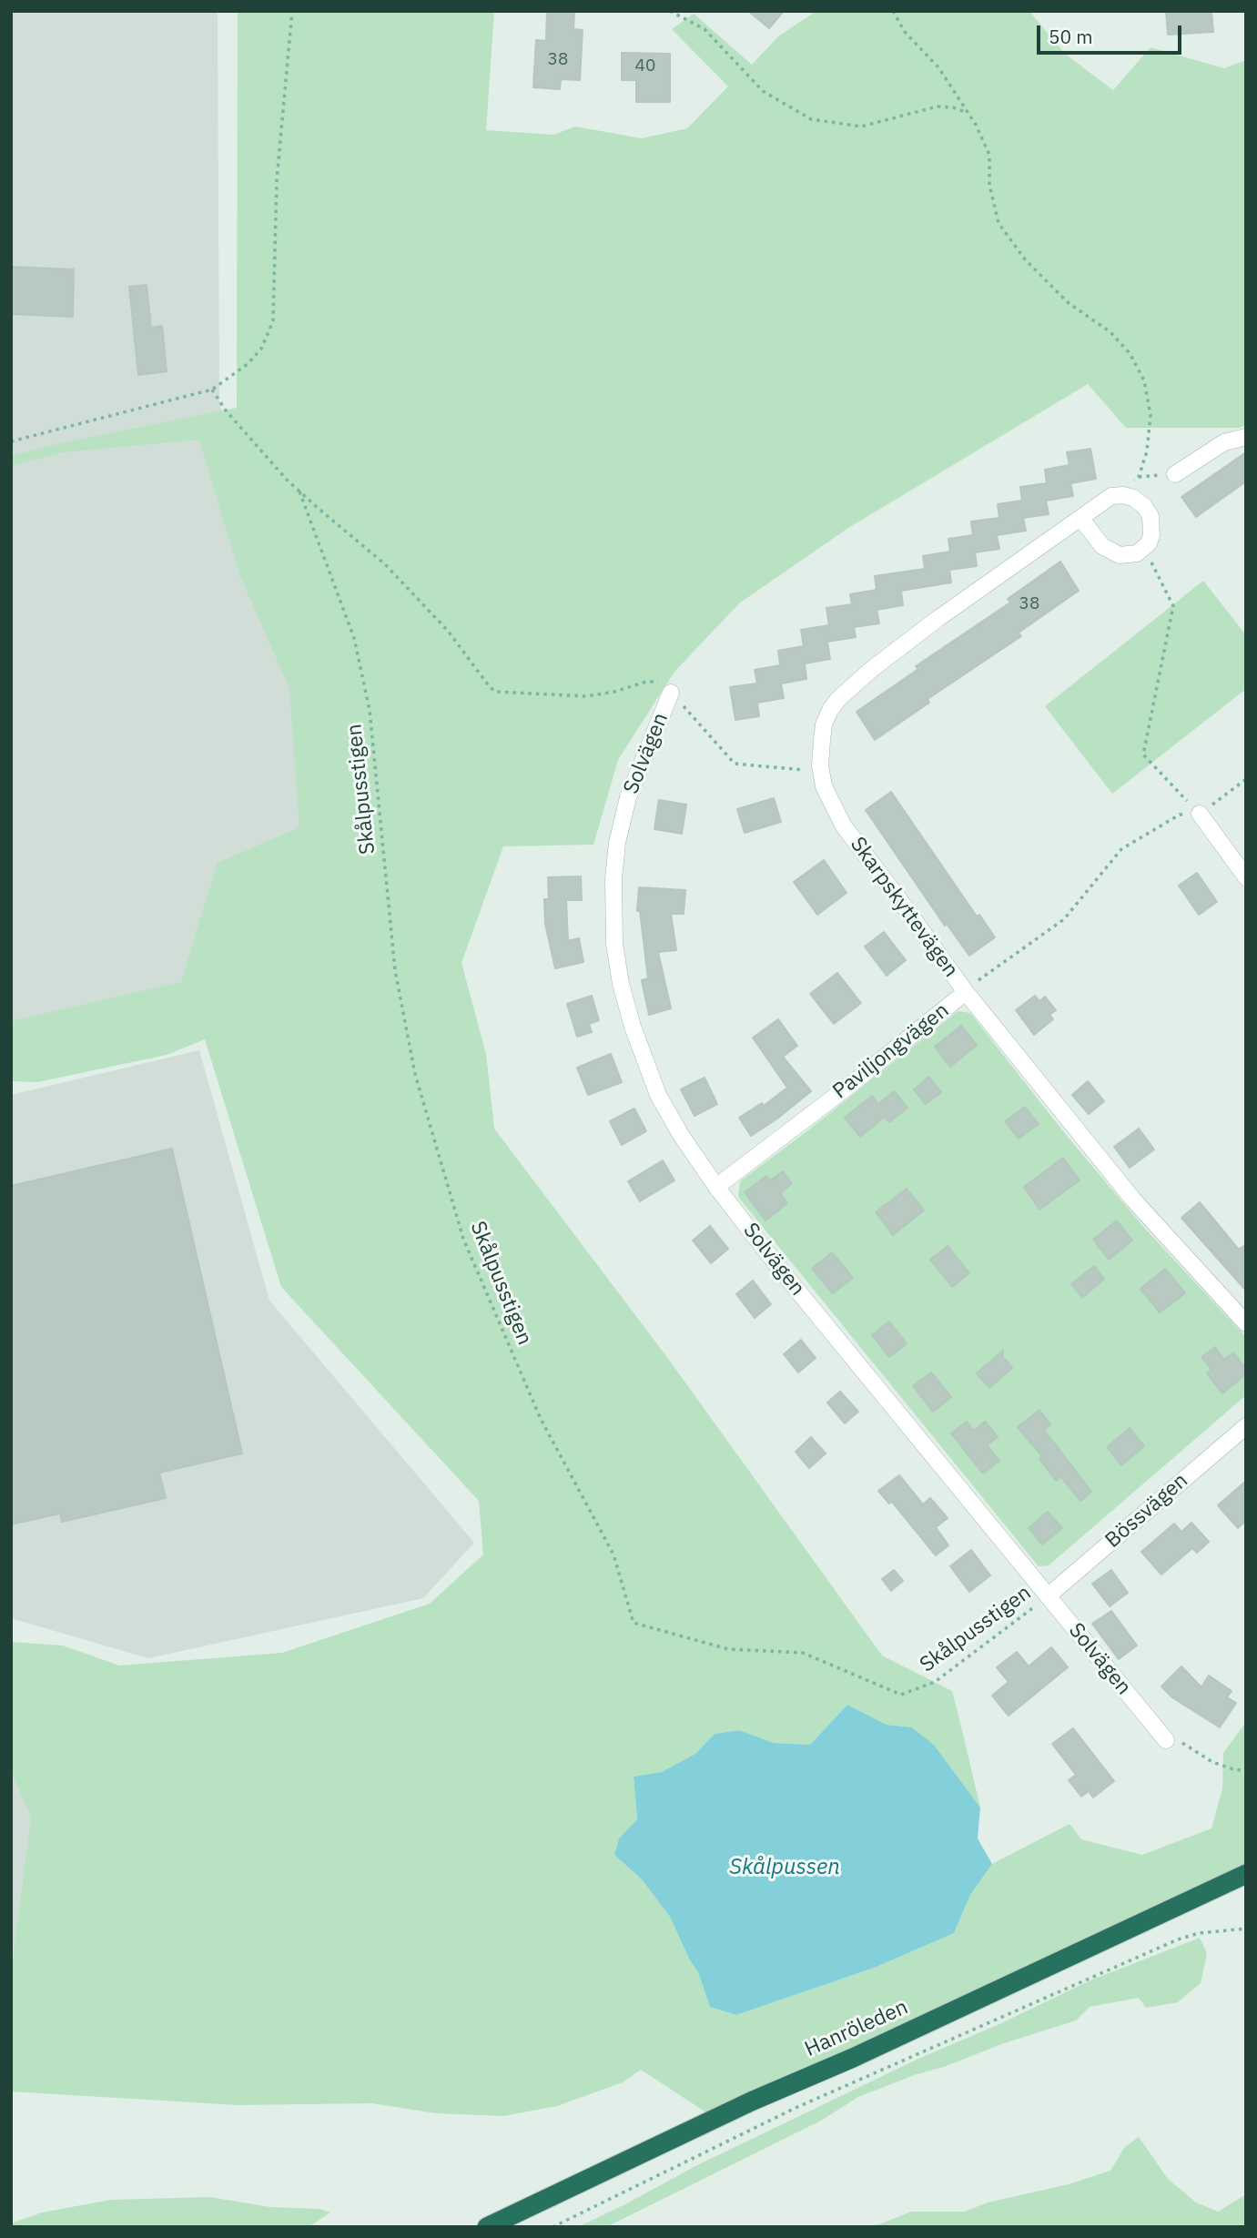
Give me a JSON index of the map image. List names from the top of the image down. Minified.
{"streets":{"highway":["Hanröleden"],"street":["Solvägen","Skarpskyttevägen","Paviljongvägen","Bössvägen"],"path":["Skålpusstigen"]},"crossings":[["Solvägen","Skålpusstigen"],["Solvägen","Paviljongvägen"],["Solvägen","Bössvägen"],["Skålpusstigen","Bössvägen"],["Skarpskyttevägen","Paviljongvägen"]],"water":["Skålpussen"],"house_numbers":["38","40","38"],"scale_bar":"50 m"}
